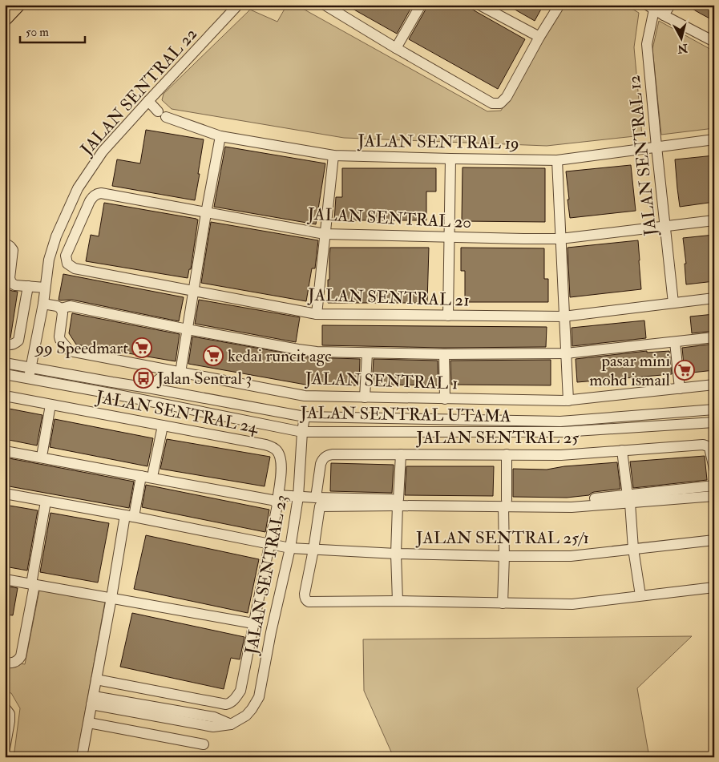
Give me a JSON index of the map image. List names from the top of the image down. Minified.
{"streets":{"street":["JALAN SENTRAL 22","JALAN SENTRAL 19","JALAN SENTRAL 12","JALAN SENTRAL 20","JALAN SENTRAL 21","JALAN SENTRAL 1","JALAN SENTRAL 24","JALAN SENTRAL UTAMA","JALAN SENTRAL 25","JALAN SENTRAL 25/1","JALAN SENTRAL 23"]},"crossings":[["JALAN SENTRAL 22","JALAN SENTRAL 19"],["JALAN SENTRAL 22","JALAN SENTRAL UTAMA"],["JALAN SENTRAL 19","JALAN SENTRAL 12"],["JALAN SENTRAL 12","JALAN SENTRAL 20"],["JALAN SENTRAL 12","JALAN SENTRAL 21"],["JALAN SENTRAL 20","JALAN SENTRAL 21"],["JALAN SENTRAL UTAMA","JALAN SENTRAL 23"],["JALAN SENTRAL 25/1","JALAN SENTRAL 23"]],"places":{"supermarket":["99 Speedmart","kedai runcit agc","pasar mini mohd ismail"],"bus stop":["Jalan Sentral 3"]},"scale_bar":"50 m","north":"bottom"}
